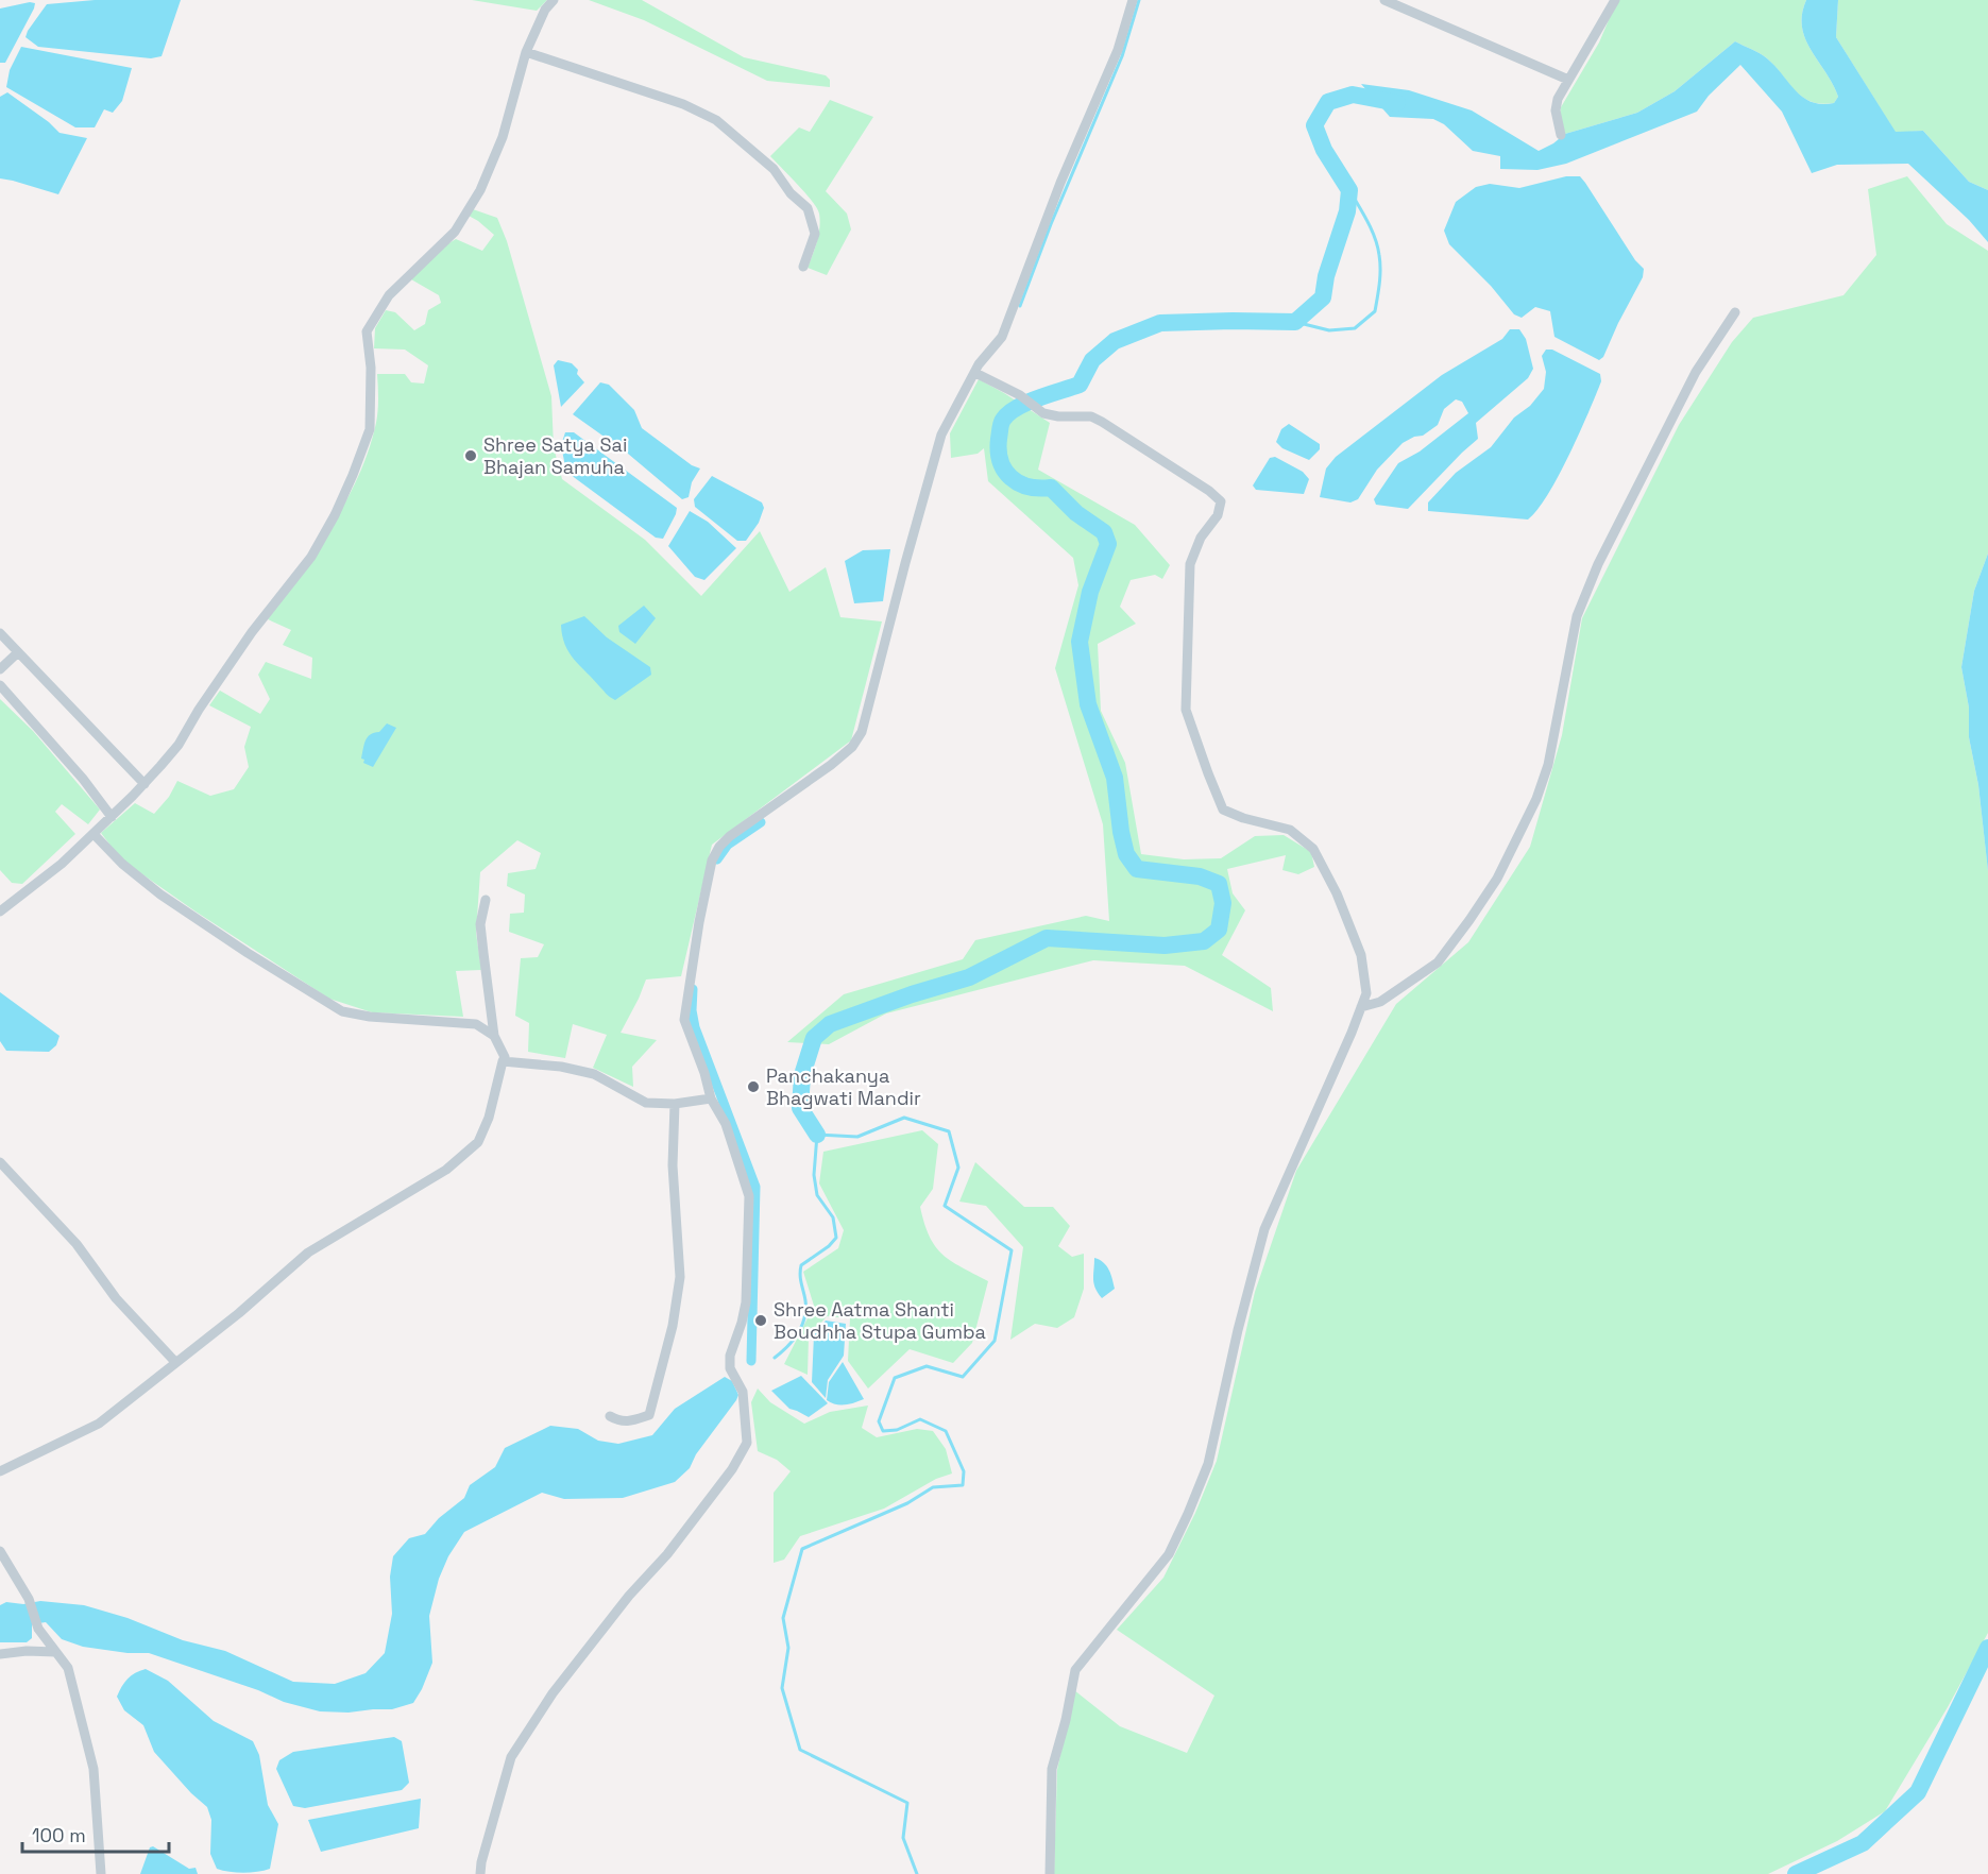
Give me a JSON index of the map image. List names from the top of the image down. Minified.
{"places":["Shree Satya Sai Bhajan Samuha","Panchakanya Bhagwati Mandir","Shree Aatma Shanti Boudhha Stupa Gumba"],"scale_bar":"100 m"}
